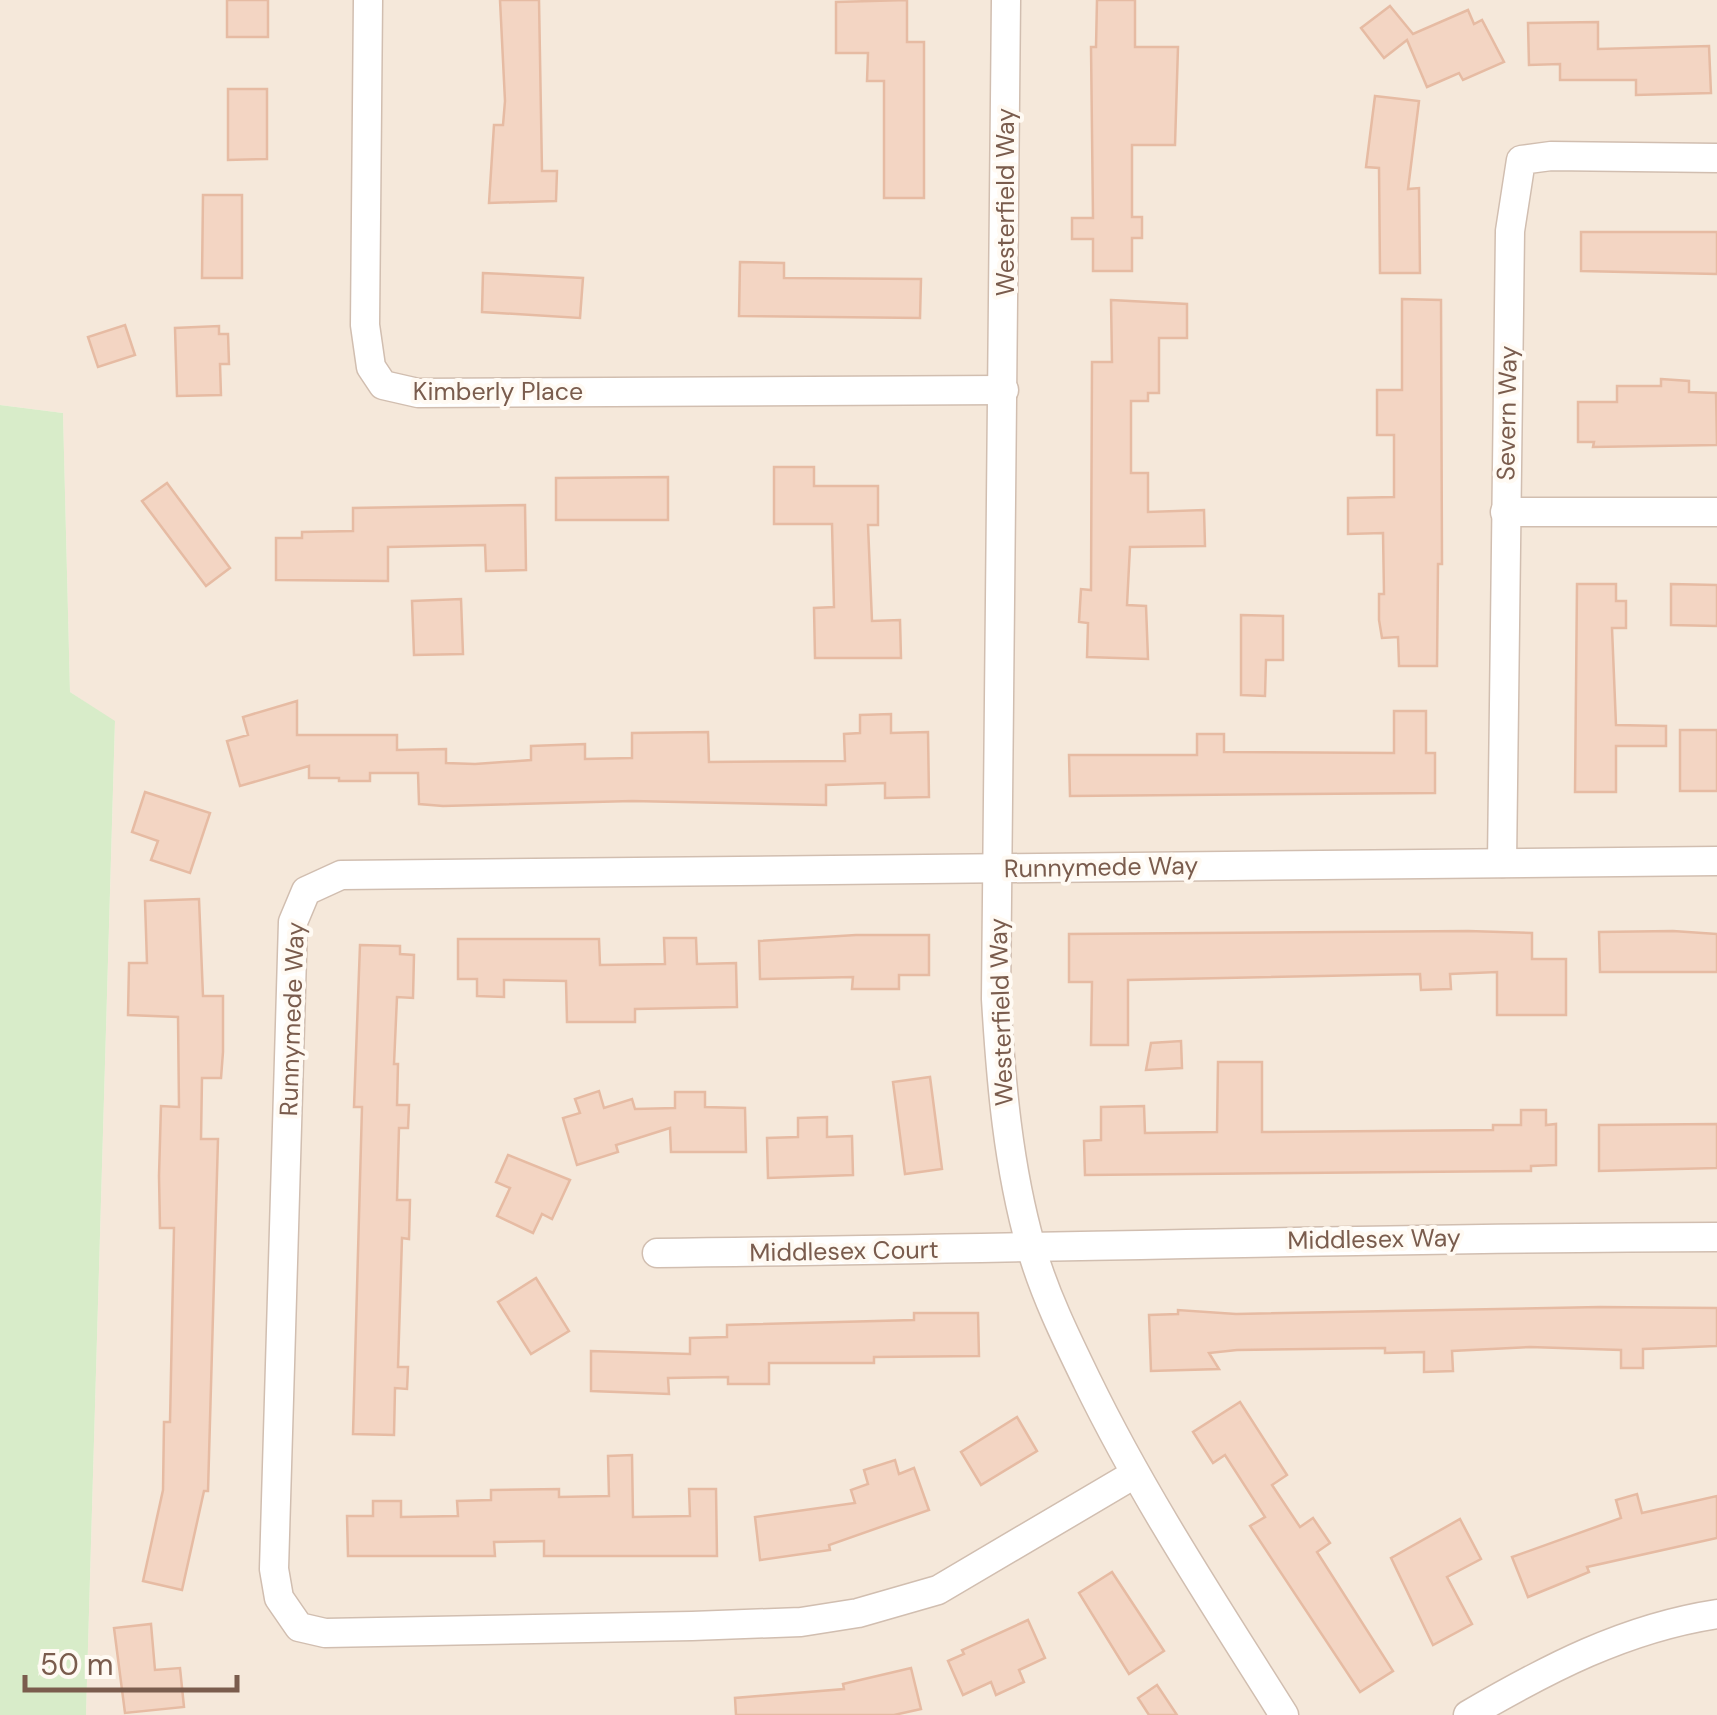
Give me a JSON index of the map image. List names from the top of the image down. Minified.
{"streets":{"street":["Westerfield Way","Kimberly Place","Severn Way","Runnymede Way","Middlesex Way","Middlesex Court"]},"crossings":[["Westerfield Way","Kimberly Place"],["Westerfield Way","Runnymede Way"],["Westerfield Way","Middlesex Way"],["Westerfield Way","Middlesex Court"],["Severn Way","Runnymede Way"],["Middlesex Way","Middlesex Court"]],"scale_bar":"50 m"}
